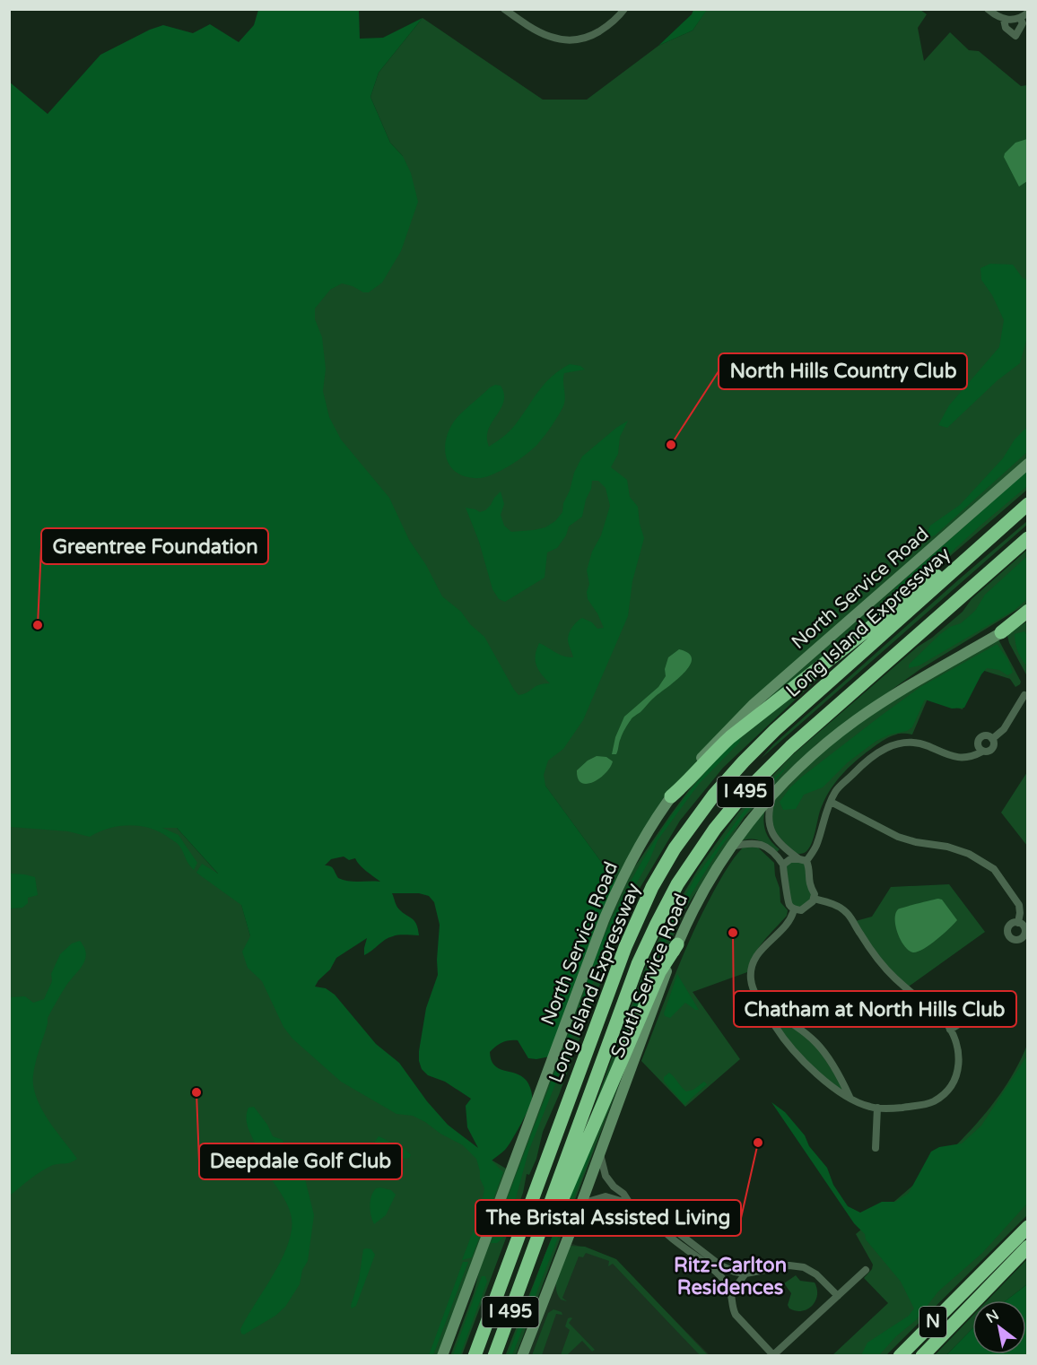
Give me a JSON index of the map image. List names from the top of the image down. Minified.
{"streets":{"highway":["Long Island Expressway","I 495","N"],"main road":["North Service Road","South Service Road"]},"districts":["Ritz-Carlton Residences"],"places":["North Hills Country Club","Greentree Foundation","Chatham at North Hills Club","Deepdale Golf Club","The Bristal Assisted Living"],"north":"top left"}
